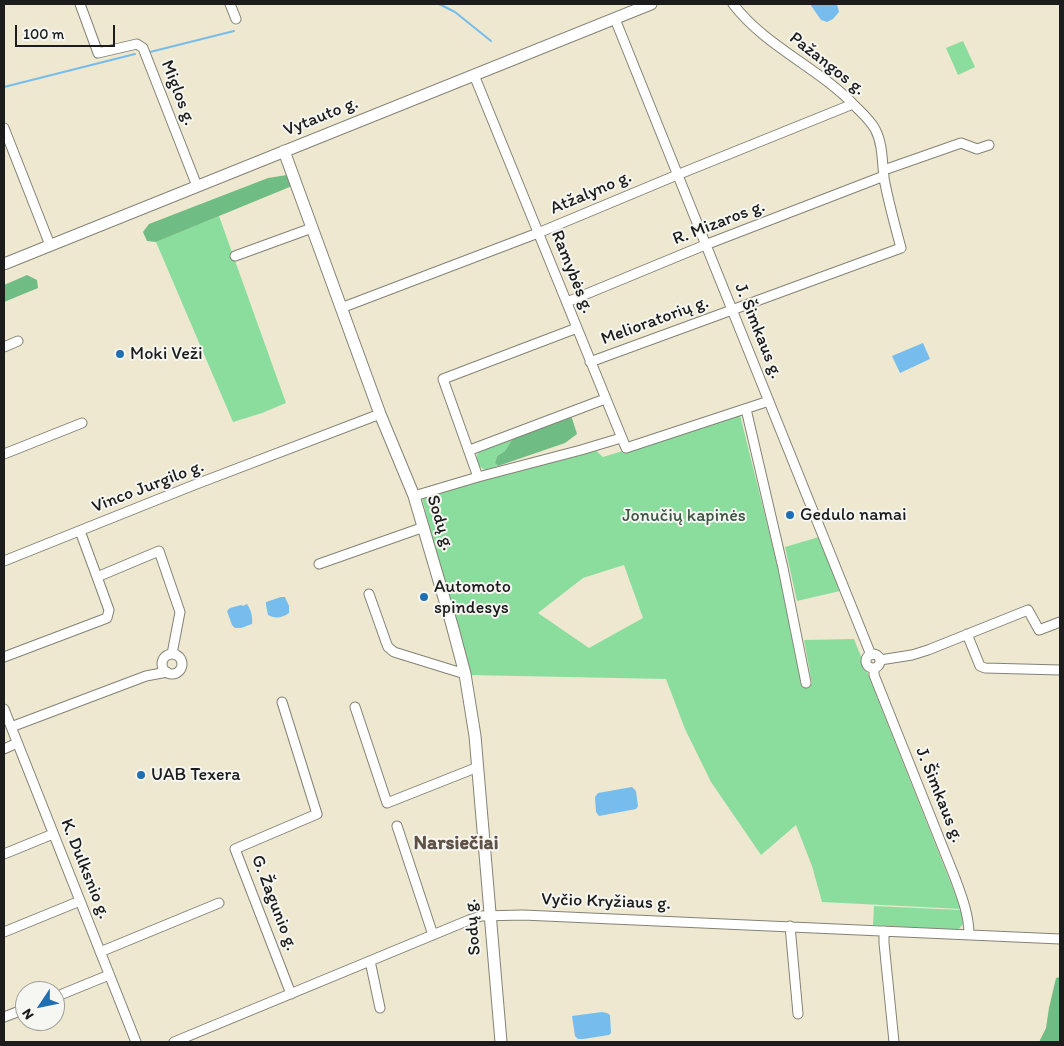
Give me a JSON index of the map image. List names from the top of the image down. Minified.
{"streets":{"main road":["Vytauto g.","Sodų g."],"street":["Pažangos g.","Miglos g.","Atžalyno g.","R. Mizaros g.","Ramybės g.","Melioratorių g.","J. Šimkaus g.","Vinco Jurgilo g.","K. Dulksnio g.","Vyčio Kryžiaus g.","G. Žagunio g."]},"crossings":[["Pažangos g.","Atžalyno g."],["Pažangos g.","R. Mizaros g."],["Pažangos g.","Melioratorių g."],["Miglos g.","Vytauto g."],["Vytauto g.","Ramybės g."],["Vytauto g.","J. Šimkaus g."],["Vytauto g.","Sodų g."],["Atžalyno g.","Ramybės g."],["Atžalyno g.","J. Šimkaus g."],["Atžalyno g.","Sodų g."],["R. Mizaros g.","Ramybės g."],["R. Mizaros g.","J. Šimkaus g."],["Ramybės g.","Melioratorių g."],["Melioratorių g.","J. Šimkaus g."],["J. Šimkaus g.","Vyčio Kryžiaus g."],["Vinco Jurgilo g.","Sodų g."],["Sodų g.","Vyčio Kryžiaus g."],["Vyčio Kryžiaus g.","G. Žagunio g."]],"districts":["Narsiečiai"],"parks":["Jonučių kapinės"],"places":["Moki Veži","Gedulo namai","Automoto spindesys","UAB Texera"],"scale_bar":"100 m","north":"bottom left"}
